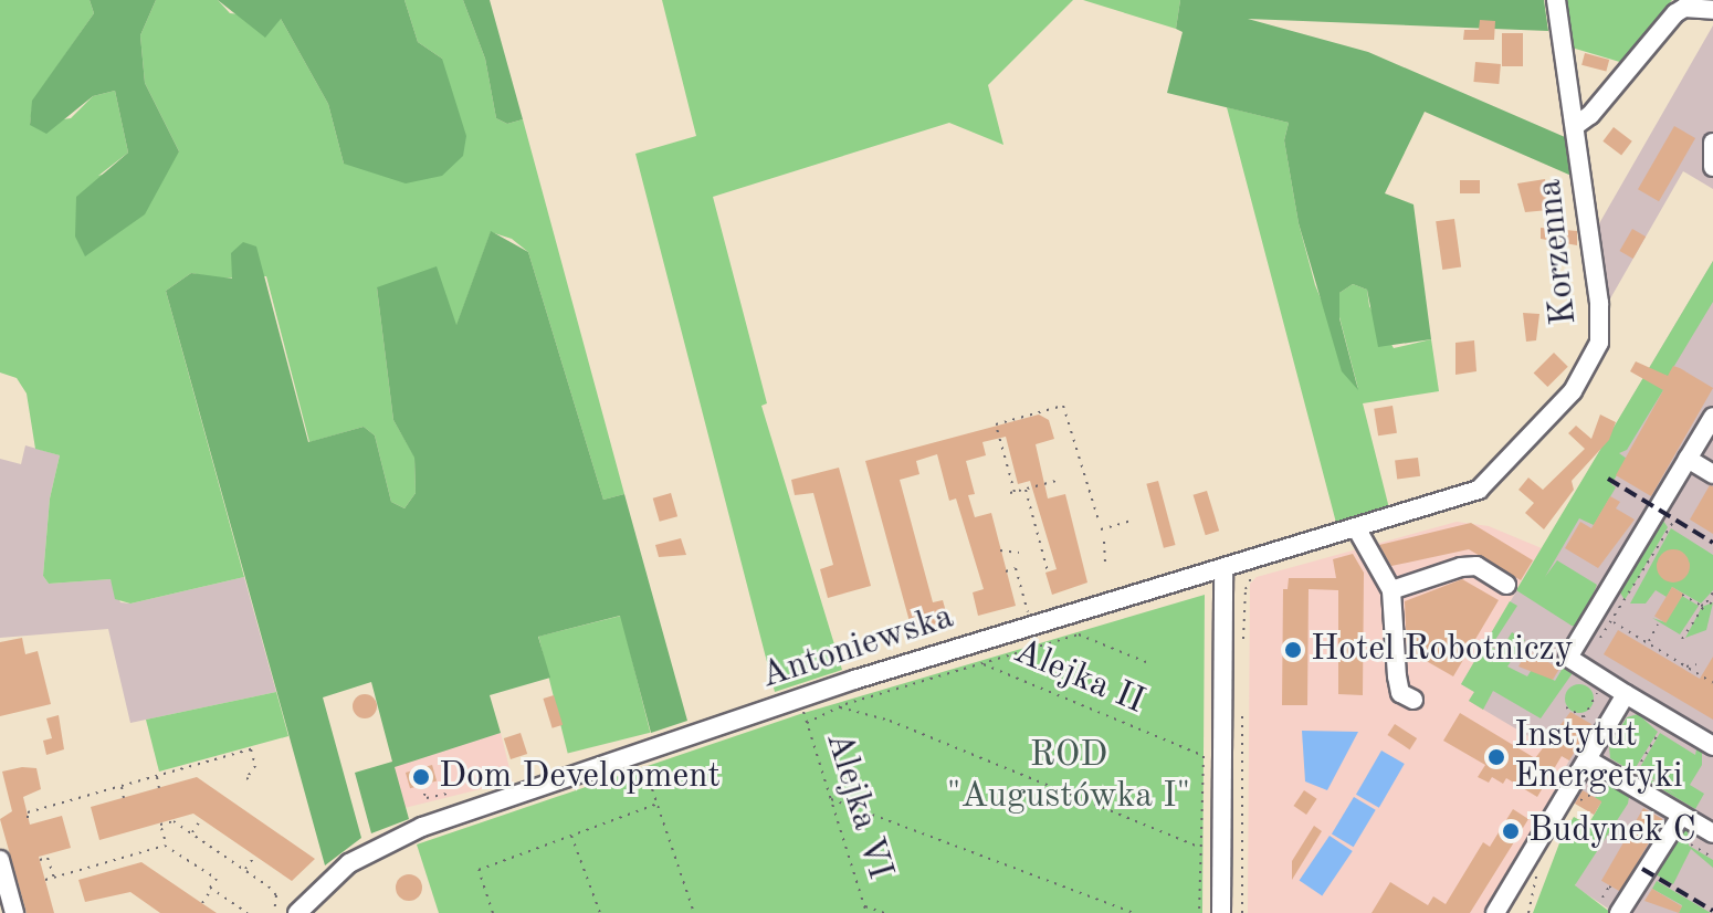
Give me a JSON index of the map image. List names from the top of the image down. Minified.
{"streets":{"street":["Korzenna","Antoniewska"],"path":["Alejka II","Alejka VI"]},"crossings":[["Korzenna","Antoniewska"]],"parks":["ROD \"Augustówka I\""],"places":["Hotel Robotniczy","Instytut Energetyki","Dom Development","Budynek C"]}
